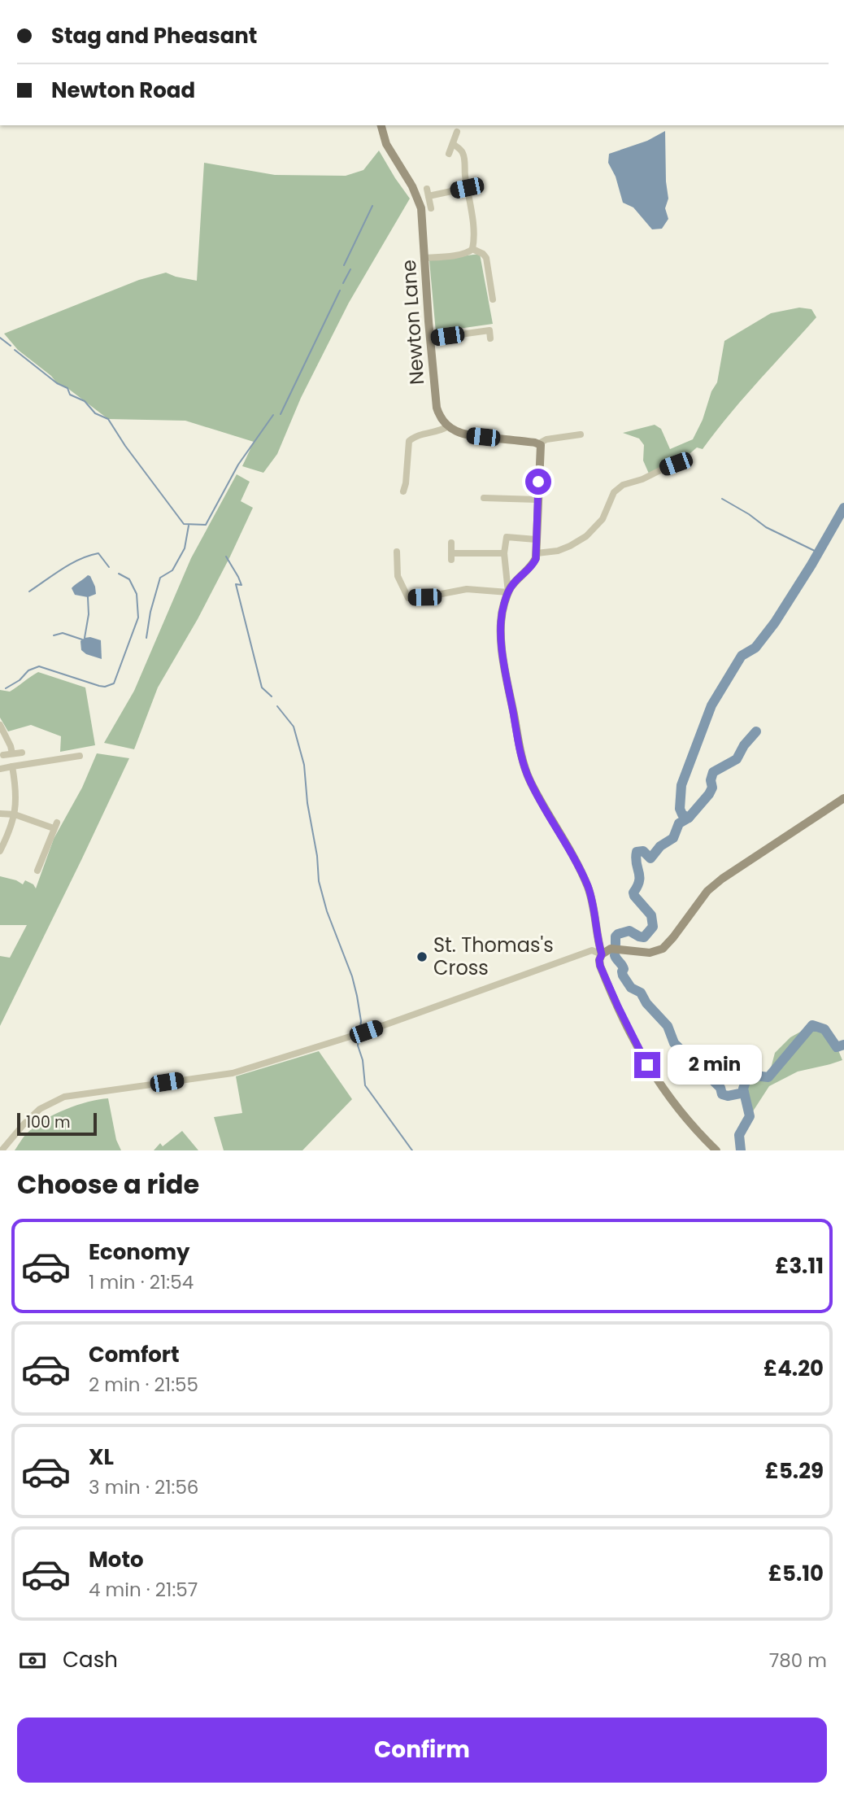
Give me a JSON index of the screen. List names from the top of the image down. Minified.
{"streets":{"street":["Newton Lane"]},"places":["St. Thomas's Cross"],"scale_bar":"100 m","page":{"banner":["Stag and Pheasant","Newton Road"],"bubble":"2 min","scale":"100 m","heading":"Choose a ride","list":[{"name":"Economy","note":"1 min · 21:54","value":"£3.11"},{"name":"Comfort","note":"2 min · 21:55","value":"£4.20"},{"name":"XL","note":"3 min · 21:56","value":"£5.29"},{"name":"Moto","note":"4 min · 21:57","value":"£5.10"}],"pay":["Cash","780 m"],"buttons":"Confirm"}}
